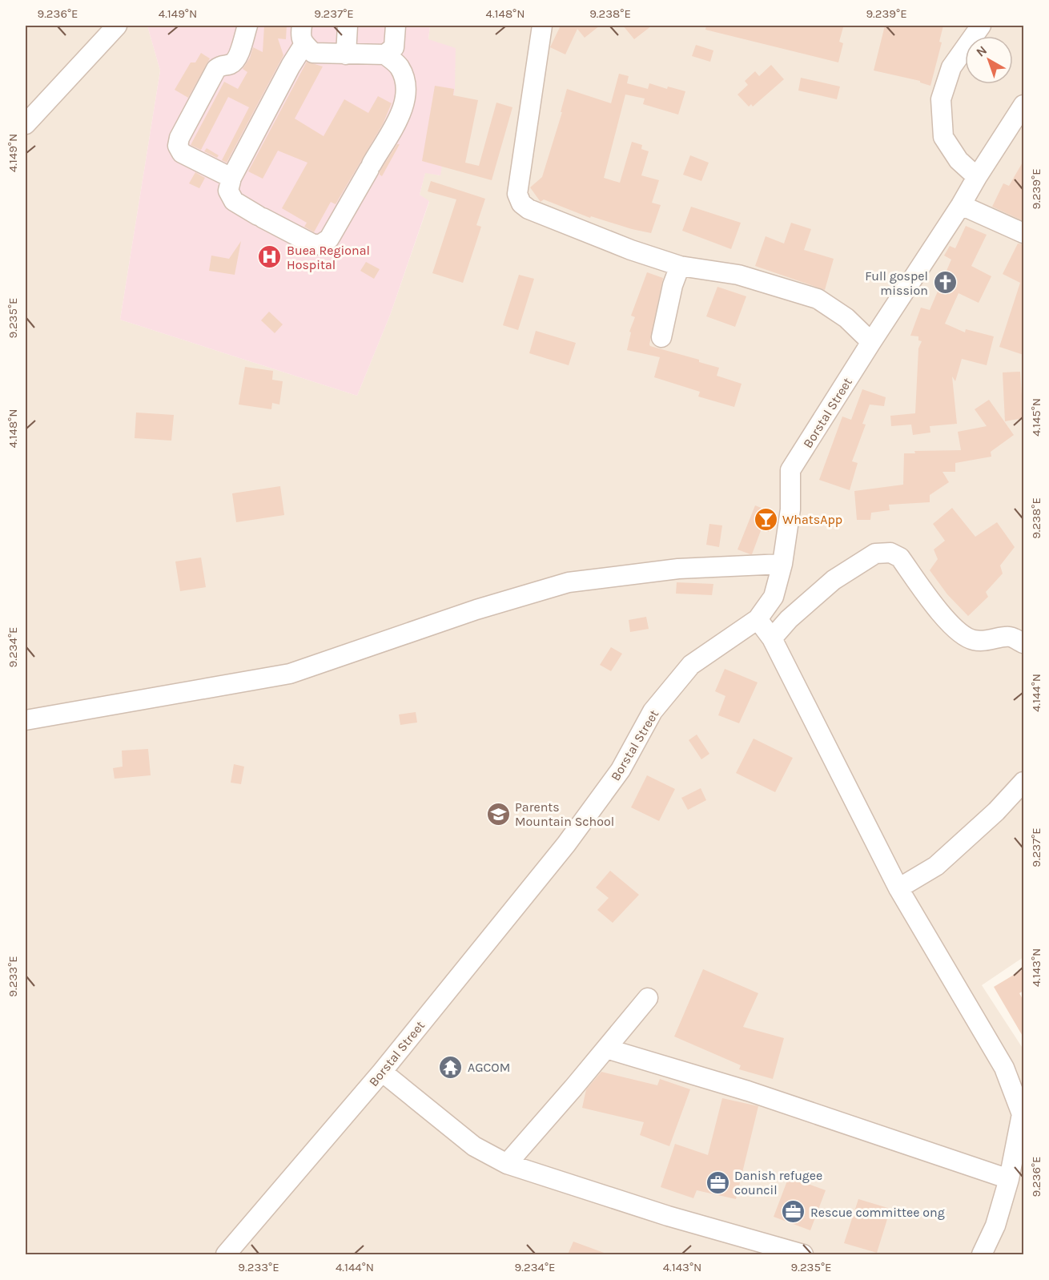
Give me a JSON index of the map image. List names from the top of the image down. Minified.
{"streets":{"street":["Borstal Street"]},"places":{"hospital":["Buea Regional Hospital"],"church":["Full gospel mission"],"bar":["WhatsApp"],"school or university":["Parents Mountain School"],"temple":["AGCOM"],"office":["Danish refugee council","Rescue committee ong"]},"north":"top left","coordinates":["9.236°E","4.149°N","9.237°E","4.148°N","9.238°E","9.239°E","9.235°E","4.145°N","9.234°E","4.144°N","4.143°N","9.233°E"]}
